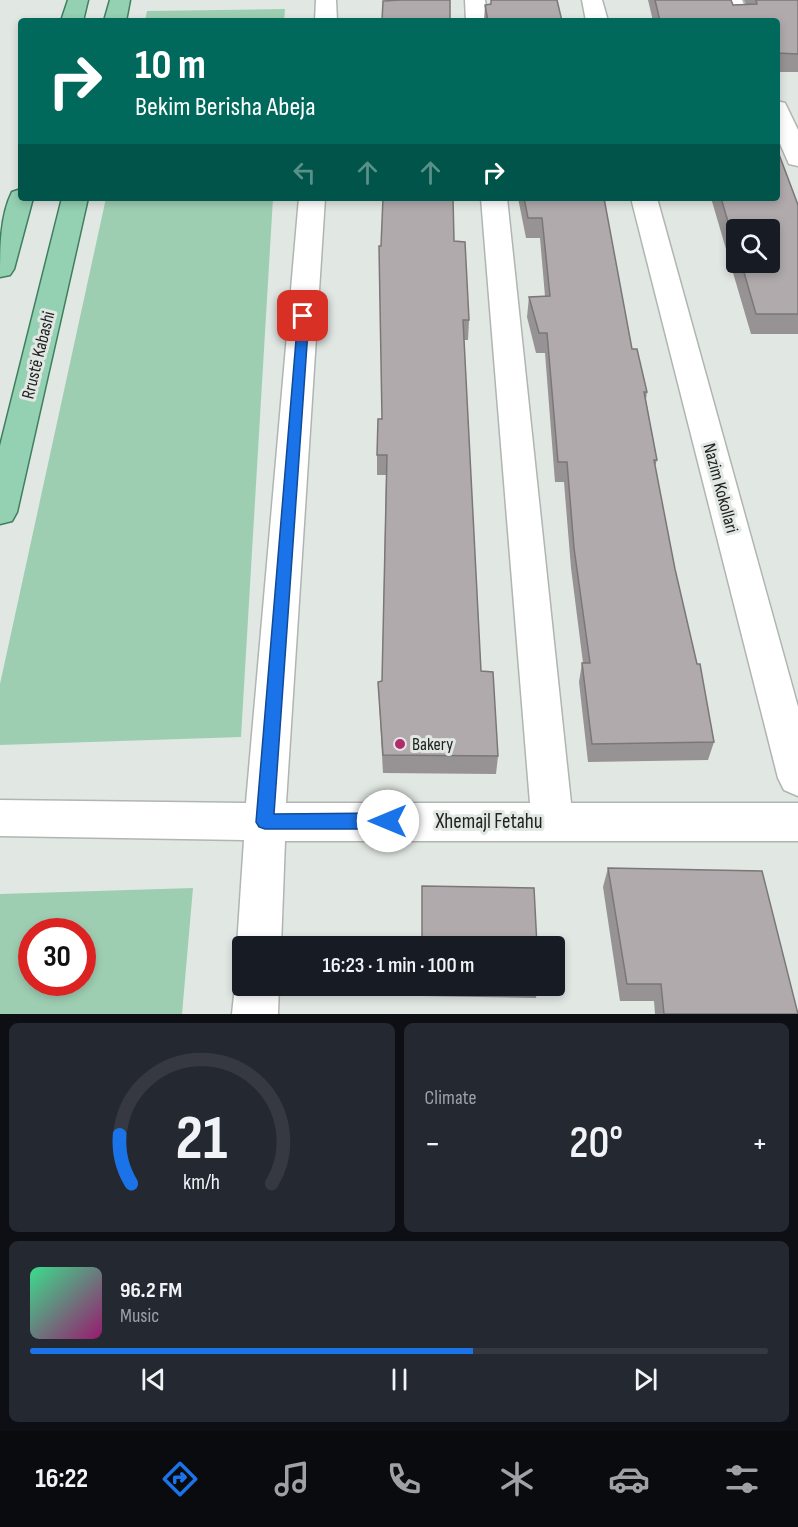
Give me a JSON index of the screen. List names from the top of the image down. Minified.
{"streets":{"main road":["Rrustë Kabashi"],"street":["Nazim Kokollari","Xhemajl Fetahu"]},"places":["Bakery"],"page":{"turn":["10 m","Bekim Berisha Abeja"],"limit":"30","trip":"16:23 · 1 min · 100 m","tile":"Climate","heat":["−","20°","+"],"song":["96.2 FM","Music"],"tabs":"16:22","gauge":["21","km/h"]}}
